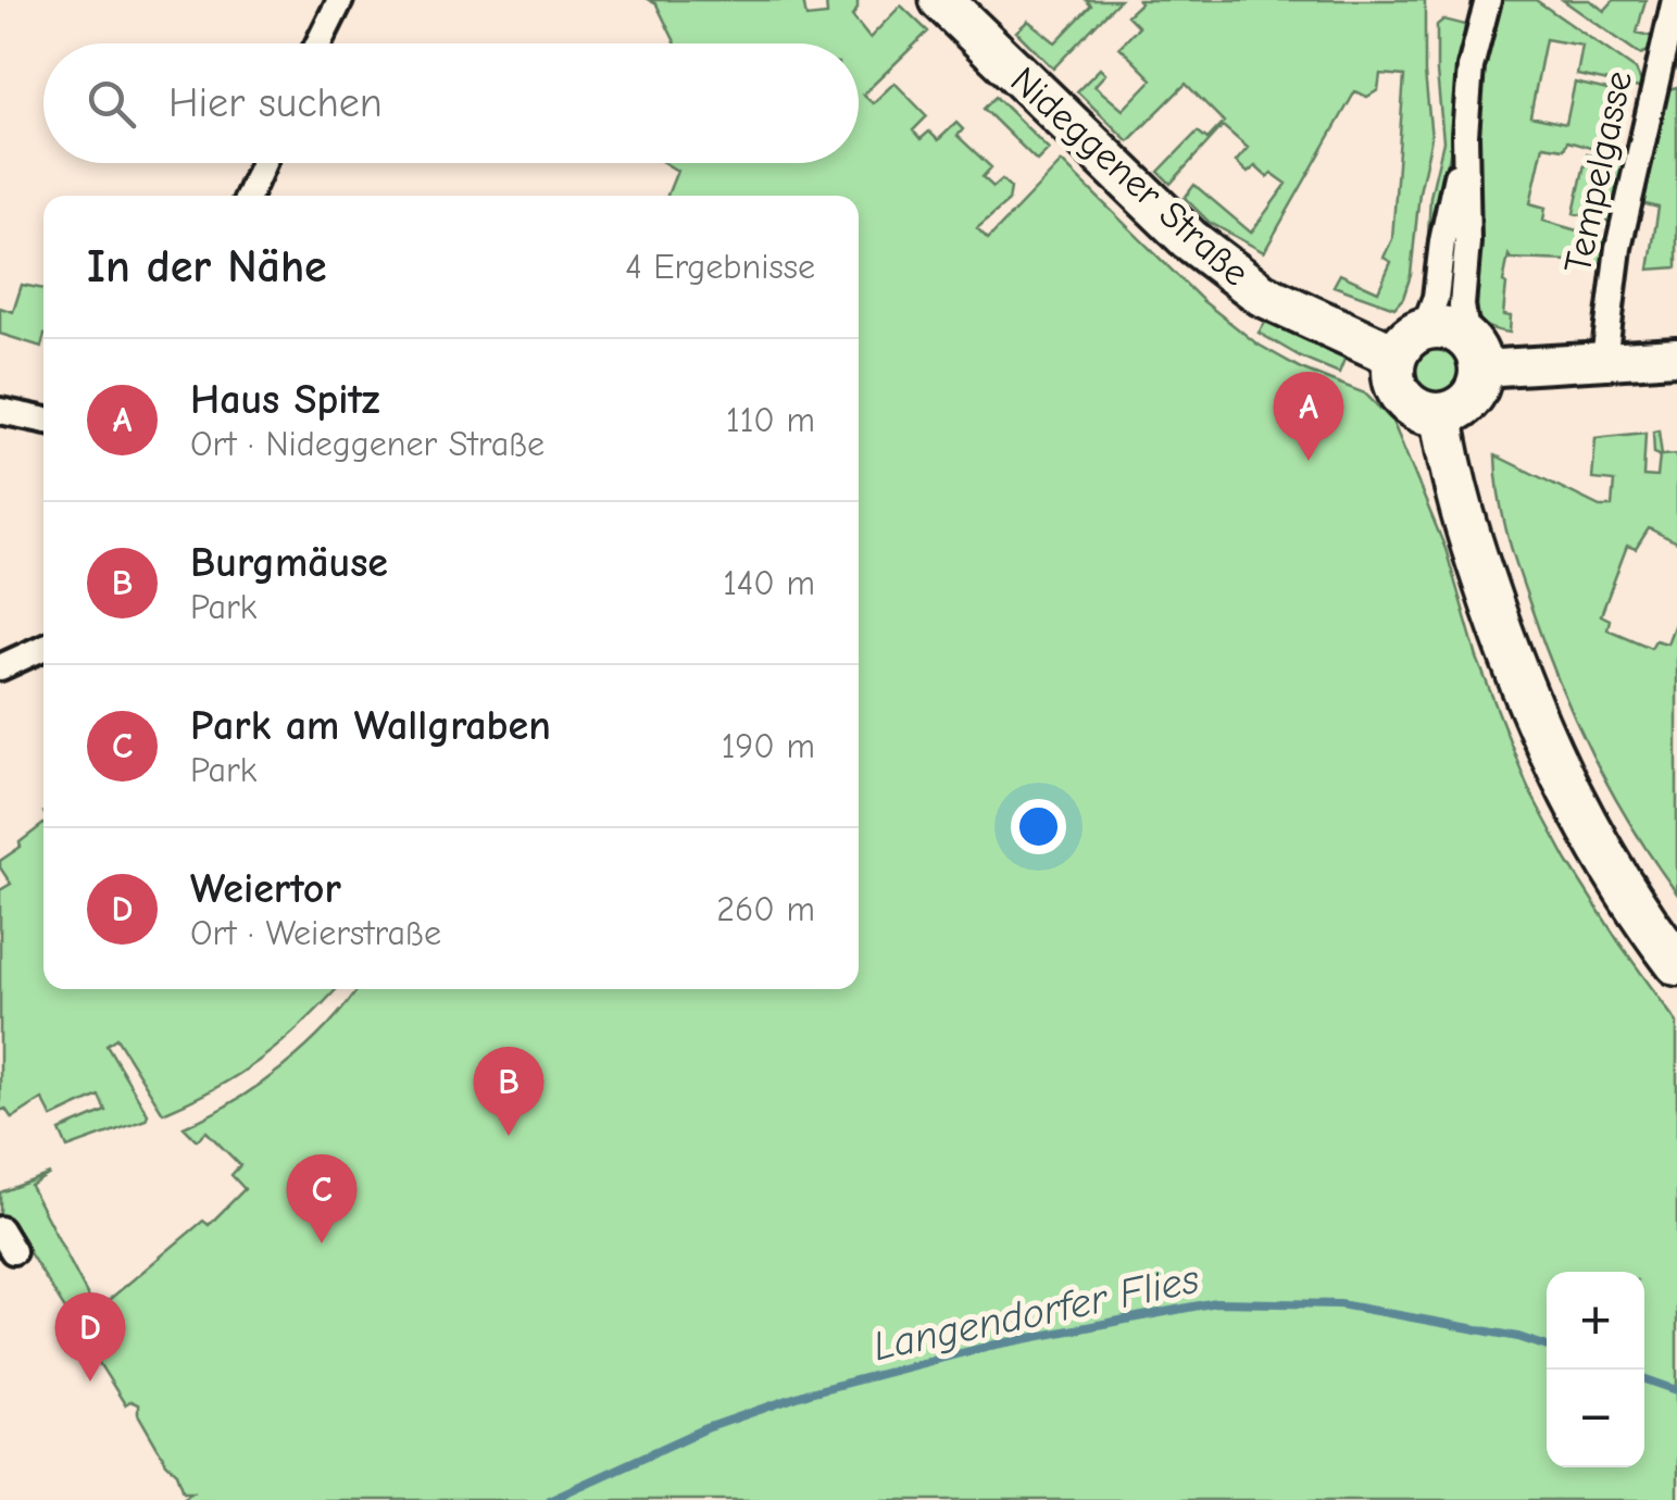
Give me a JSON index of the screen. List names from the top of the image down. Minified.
{"streets":{"main road":["Nideggener Straße"],"street":["Tempelgasse"]},"water":["Langendorfer Flies"],"page":{"search":"Hier suchen","heading":["In der Nähe","4 Ergebnisse"],"list":[{"mark":"A","name":"Haus Spitz","note":"Ort · Nideggener Straße","value":"110 m"},{"mark":"B","name":"Burgmäuse","note":"Park","value":"140 m"},{"mark":"C","name":"Park am Wallgraben","note":"Park","value":"190 m"},{"mark":"D","name":"Weiertor","note":"Ort · Weierstraße","value":"260 m"}],"pins":["A","B","C","D"],"map_buttons":["+","−"]}}
